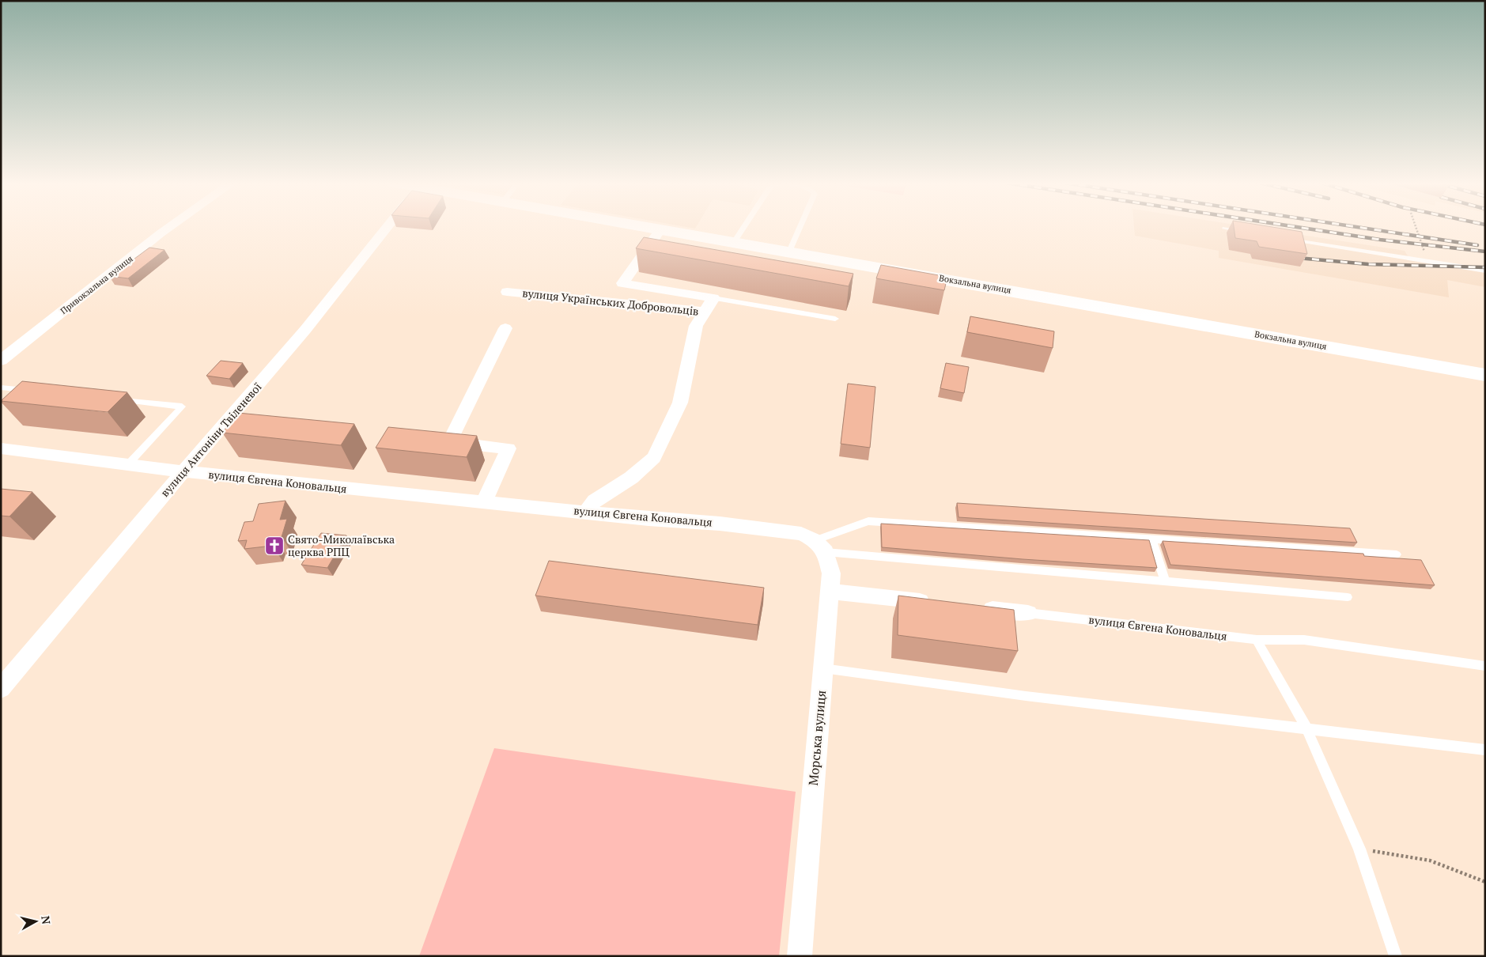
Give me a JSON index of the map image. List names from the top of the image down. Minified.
{"streets":{"street":["Вокзальна вулиця","Привокзальна вулиця","вулиця Українських Добровольців","вулиця Антоніни Твіленевої","вулиця Євгена Коновальця","Морська вулиця"]},"crossings":[["вулиця Українських Добровольців","вулиця Євгена Коновальця"],["вулиця Антоніни Твіленевої","вулиця Євгена Коновальця"],["вулиця Євгена Коновальця","Морська вулиця"]],"places":{"church":["Свято-Миколаївська церква РПЦ"]},"north":"right"}
